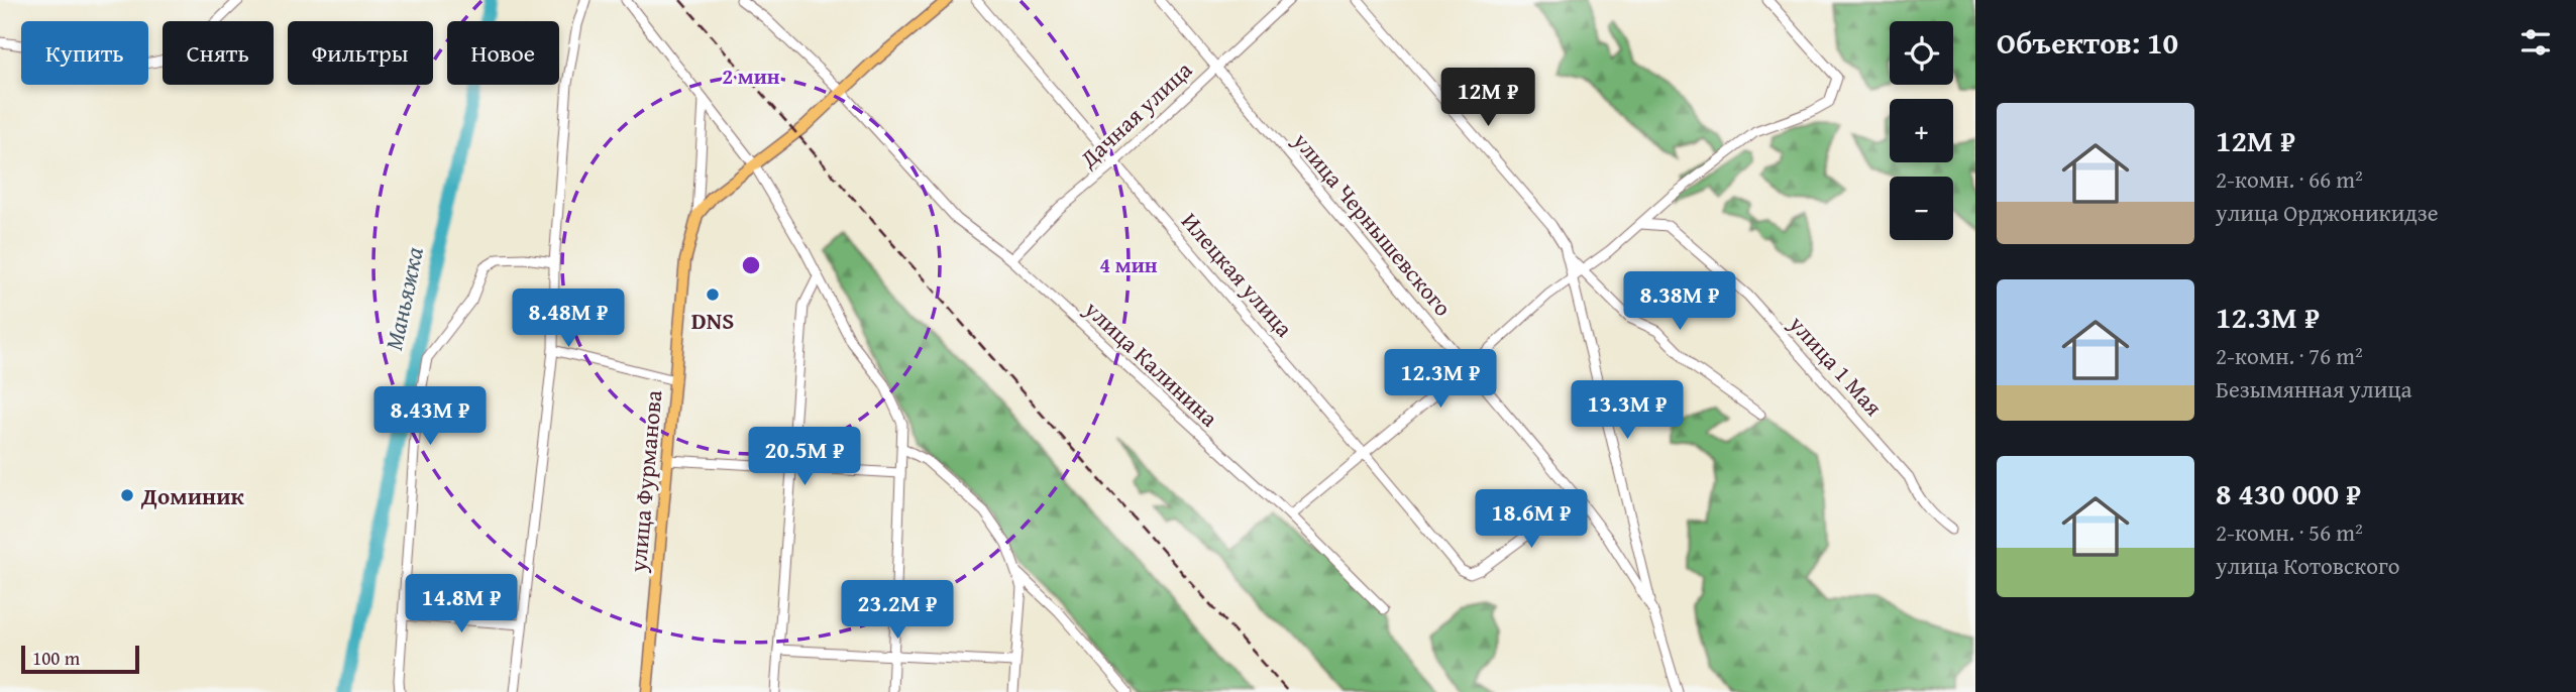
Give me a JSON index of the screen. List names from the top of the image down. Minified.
{"streets":{"main road":["улица Фурманова"],"street":["Дачная улица","улица Чернышевского","Илецкая улица","улица Калинина","улица 1 Мая"]},"crossings":[["Дачная улица","улица Чернышевского"],["Дачная улица","Илецкая улица"],["Дачная улица","улица Калинина"],["улица Чернышевского","Илецкая улица"],["улица Калинина","улица Фурманова"]],"water":["Маньяжка"],"places":["DNS","Доминик"],"scale_bar":"100 m","page":{"heading":"Объектов: 10","map_buttons":["+","−"],"chip":["Купить","Снять","Фильтры","Новое"],"price":["12M ₽","8.38M ₽","8.48M ₽","12.3M ₽","13.3M ₽","8.43M ₽","20.5M ₽","18.6M ₽","14.8M ₽","23.2M ₽"],"list":[{"name":"12M ₽","note":"2-комн. · 66 m² · улица Орджоникидзе"},{"name":"12.3M ₽","note":"2-комн. · 76 m² · Безымянная улица"},{"name":"8 430 000 ₽","note":"2-комн. · 56 m² · улица Котовского"}],"scale":"100 m"},"rings":["2 мин","4 мин"]}
